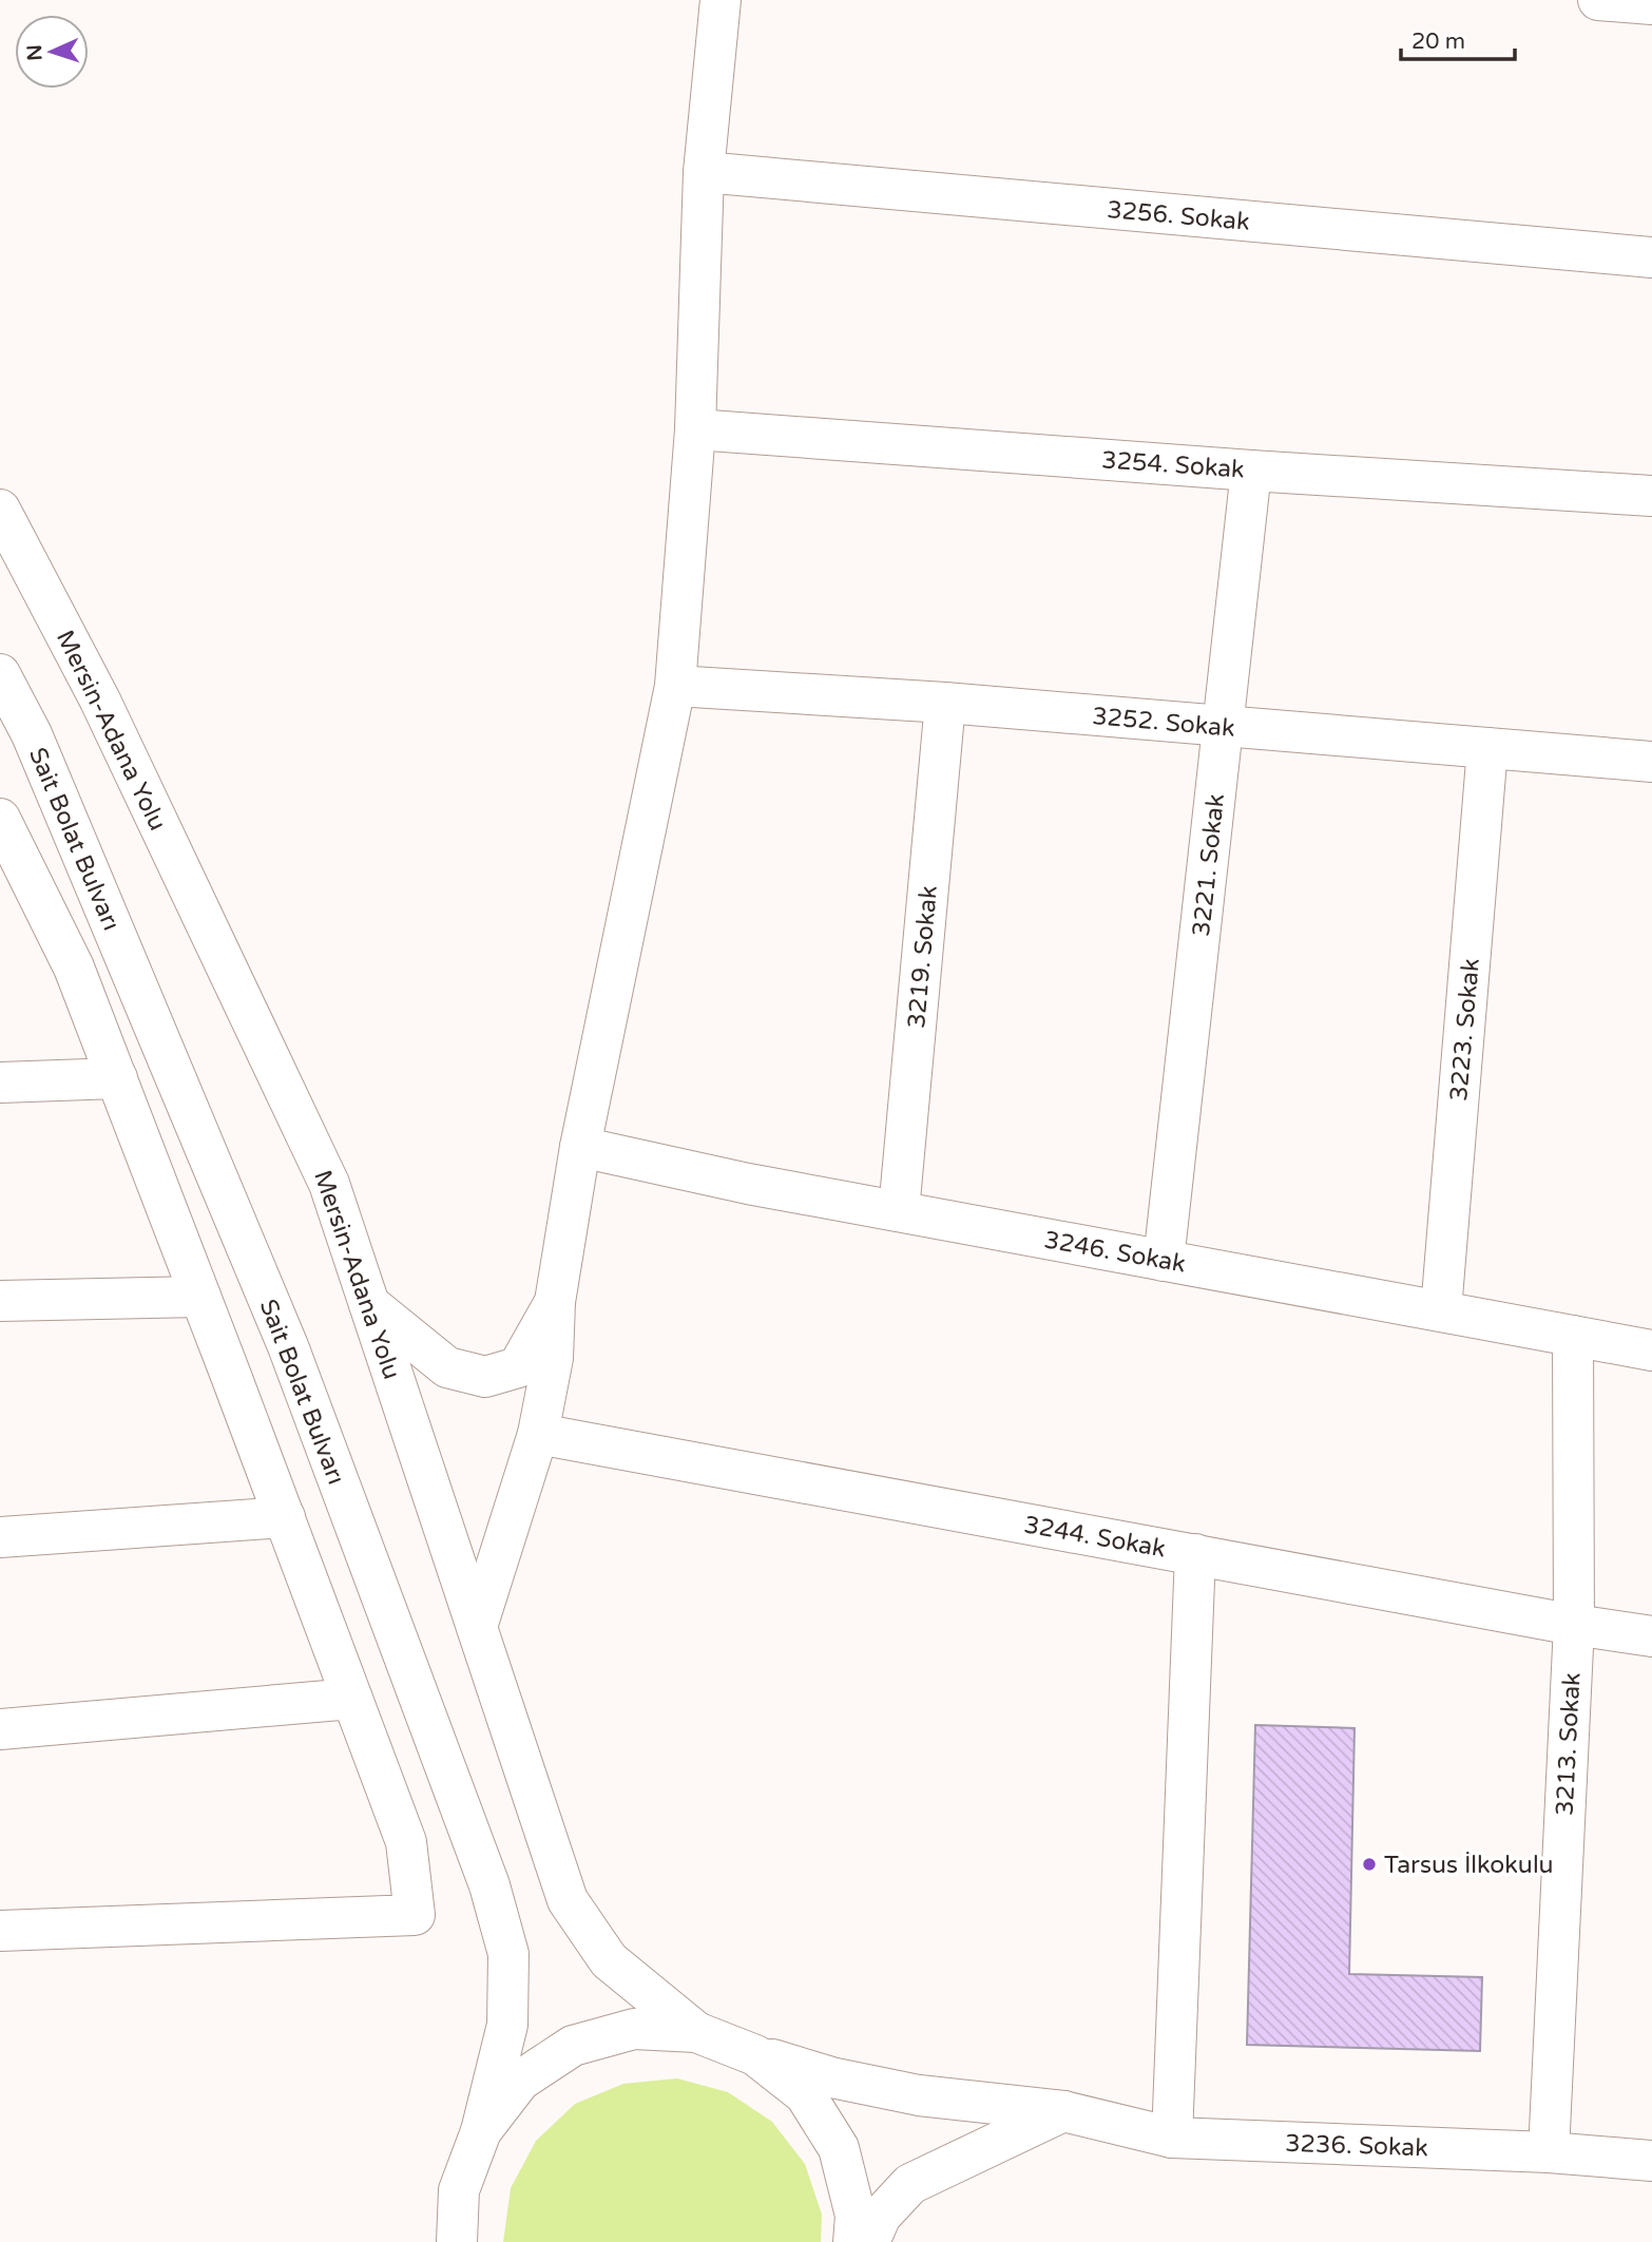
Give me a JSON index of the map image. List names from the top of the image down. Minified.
{"streets":{"main road":["3256. Sokak","3254. Sokak","3252. Sokak","Mersin-Adana Yolu","Sait Bolat Bulvarı","3221. Sokak","3219. Sokak","3223. Sokak","3246. Sokak","3244. Sokak","3213. Sokak","3236. Sokak"]},"crossings":[["3254. Sokak","3221. Sokak"],["3252. Sokak","3221. Sokak"],["3252. Sokak","3219. Sokak"],["3252. Sokak","3223. Sokak"],["3221. Sokak","3246. Sokak"],["3219. Sokak","3246. Sokak"],["3223. Sokak","3246. Sokak"],["3246. Sokak","3213. Sokak"],["3244. Sokak","3213. Sokak"],["3213. Sokak","3236. Sokak"]],"places":["Tarsus İlkokulu"],"scale_bar":"20 m","north":"left"}
